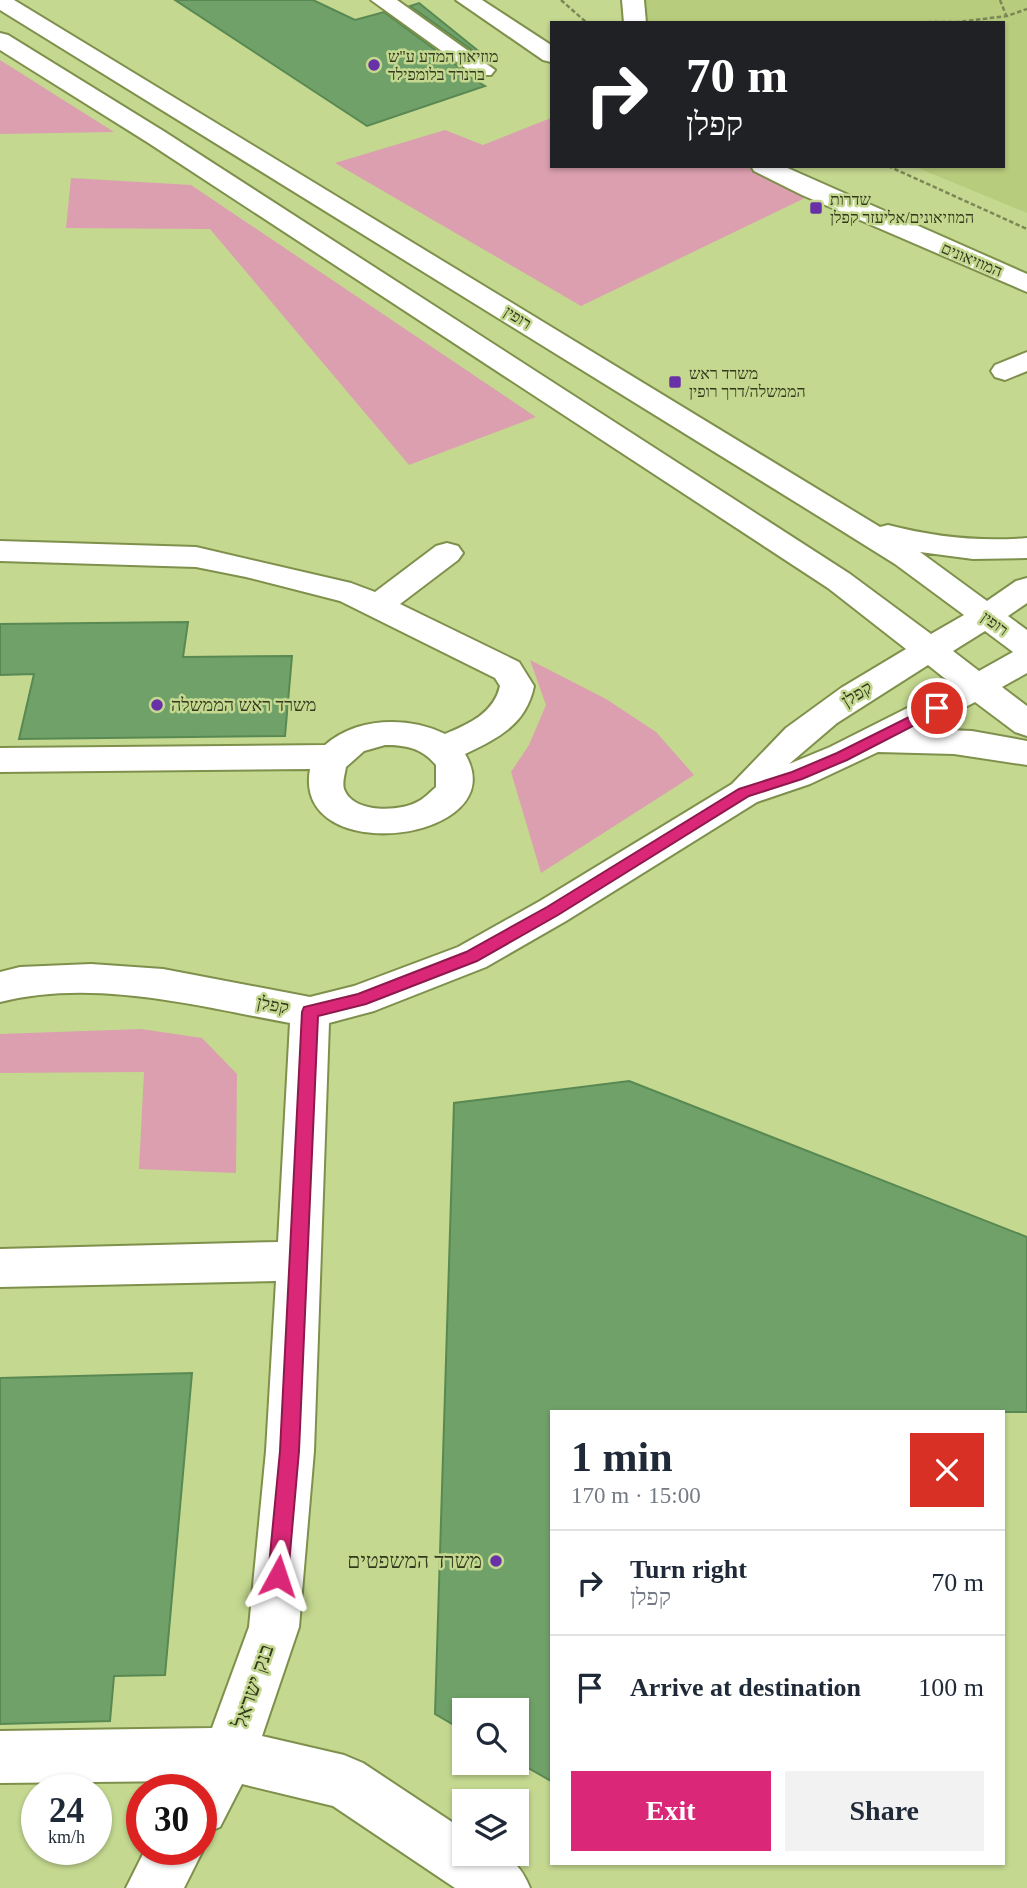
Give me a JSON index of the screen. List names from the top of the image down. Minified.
{"streets":{"street":["המוזיאונים","רופין","קפלן","בנק ישראל"]},"crossings":[["רופין","קפלן"],["קפלן","בנק ישראל"]],"places":{"other":["מוזיאון המדע ע\"ש ברנרד בלומפילד","משרד ראש הממשלה","משרד המשפטים"],"transit":["שדרות המוזיאונים/אליעזר קפלן","משרד ראש הממשלה/דרך רופין"]},"page":{"turn":["70 m","קפלן"],"heading":["1 min","170 m · 15:00"],"list":[{"name":"Turn right","note":"קפלן","value":"70 m"},{"name":"Arrive at destination","value":"100 m"}],"buttons":["Exit","Share"],"speed":"24 km/h","limit":"30"}}
